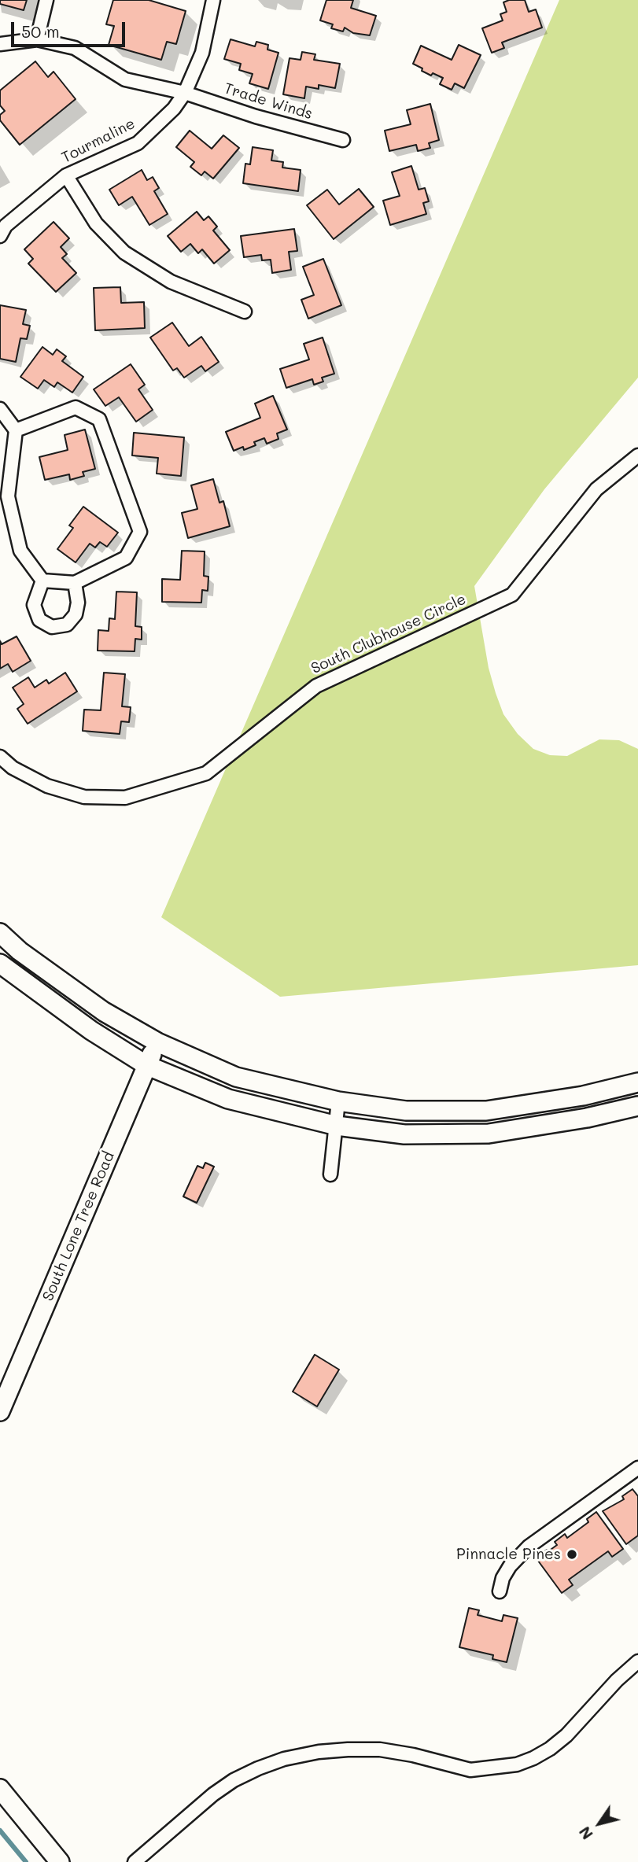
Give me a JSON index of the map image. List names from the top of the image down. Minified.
{"streets":{"main road":["South Lone Tree Road"],"street":["Trade Winds","Tourmaline","South Clubhouse Circle"]},"crossings":[["Trade Winds","Tourmaline"]],"places":["Pinnacle Pines"],"scale_bar":"50 m","north":"bottom left"}
